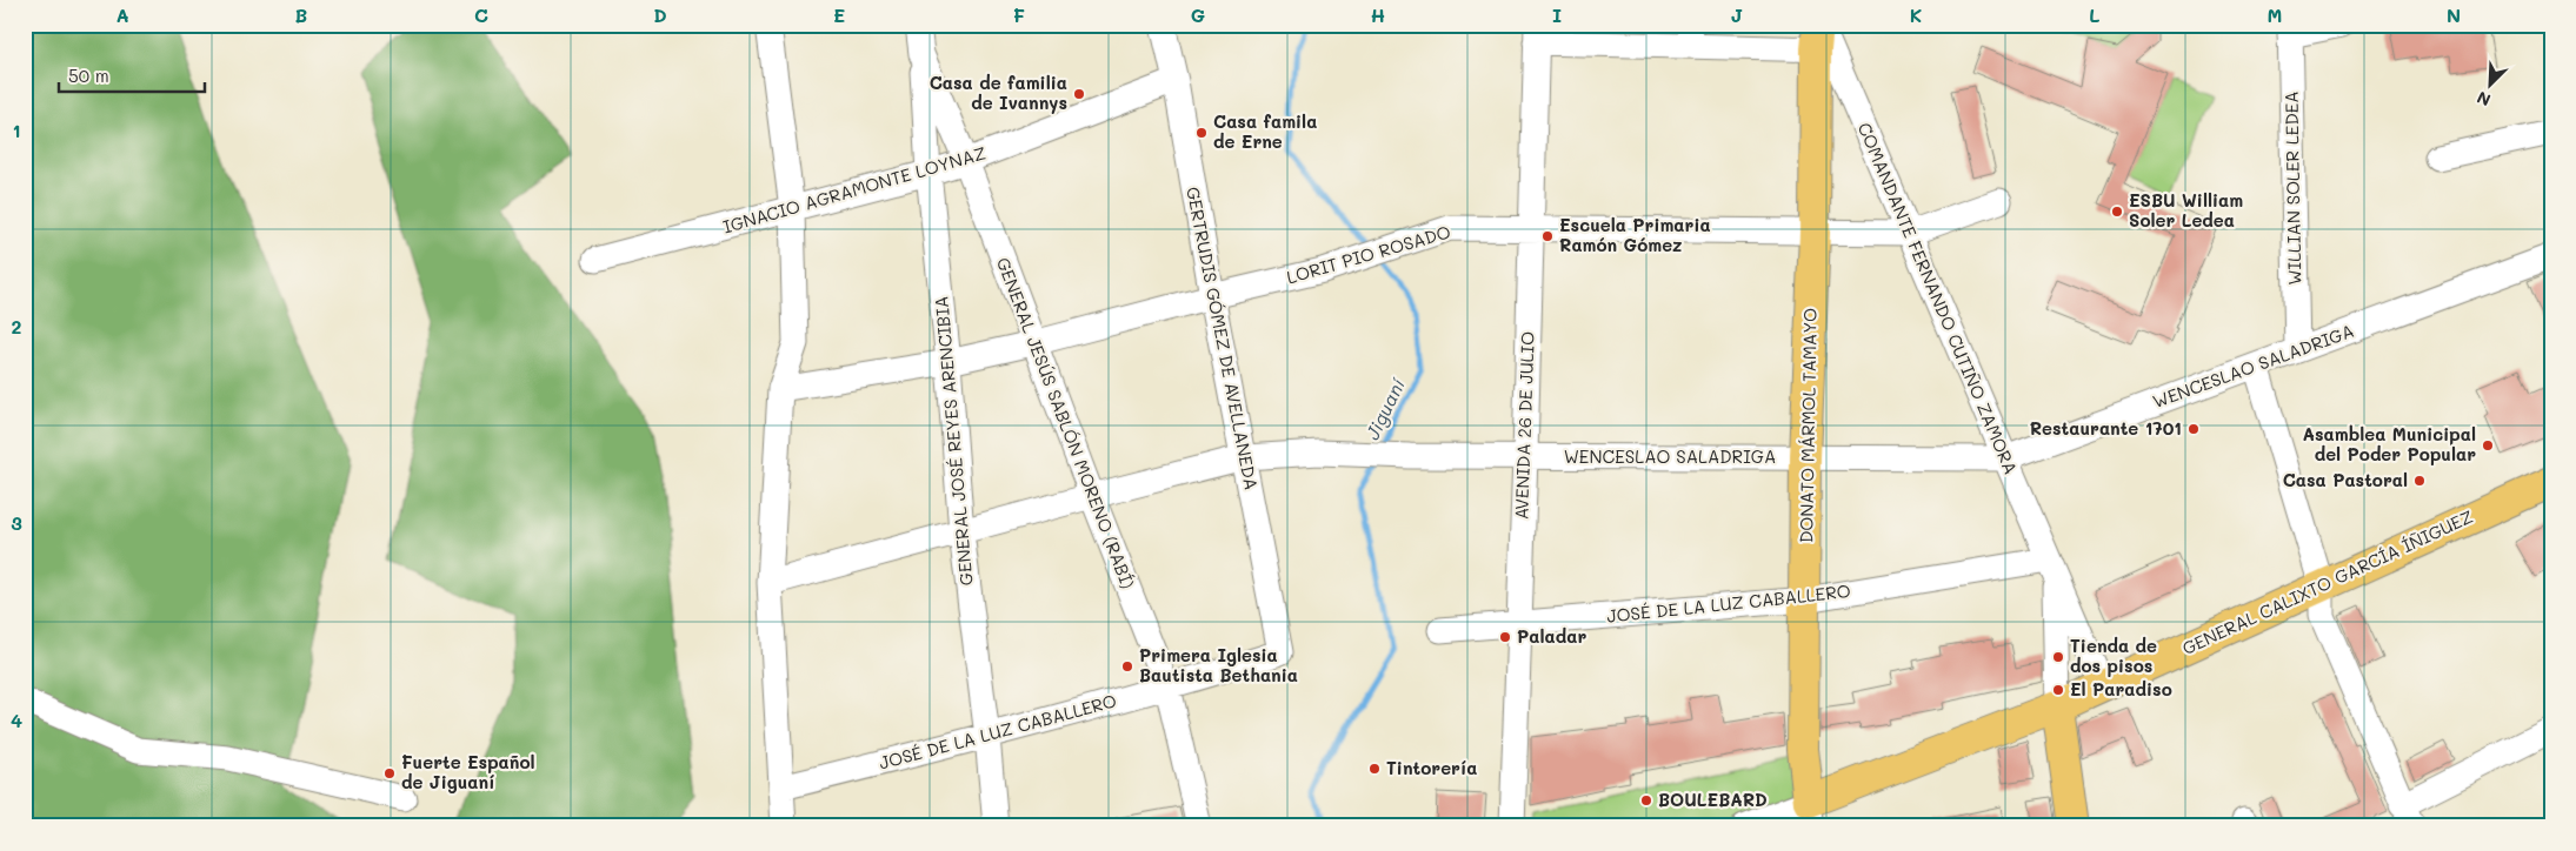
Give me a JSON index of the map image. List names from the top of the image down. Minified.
{"streets":{"main road":["COMANDANTE FERNANDO CUTIÑO ZAMORA","DONATO MÁRMOL TAMAYO","GENERAL CALIXTO GARCÍA ÍÑIGUEZ"],"street":["WILLIAN SOLER LEDEA","IGNACIO AGRAMONTE LOYNAZ","LORIT PIO ROSADO","GERTRUDIS GÓMEZ DE AVELLANEDA","WENCESLAO SALADRIGA","GENERAL JESÚS SABLÓN MORENO (RABÍ)","AVENIDA 26 DE JULIO","GENERAL JOSÉ REYES ARENCIBIA","JOSÉ DE LA LUZ CABALLERO"]},"crossings":[["WILLIAN SOLER LEDEA","WENCESLAO SALADRIGA"],["IGNACIO AGRAMONTE LOYNAZ","GERTRUDIS GÓMEZ DE AVELLANEDA"],["IGNACIO AGRAMONTE LOYNAZ","GENERAL JESÚS SABLÓN MORENO (RABÍ)"],["IGNACIO AGRAMONTE LOYNAZ","GENERAL JOSÉ REYES ARENCIBIA"],["LORIT PIO ROSADO","COMANDANTE FERNANDO CUTIÑO ZAMORA"],["LORIT PIO ROSADO","GERTRUDIS GÓMEZ DE AVELLANEDA"],["LORIT PIO ROSADO","GENERAL JESÚS SABLÓN MORENO (RABÍ)"],["LORIT PIO ROSADO","AVENIDA 26 DE JULIO"],["LORIT PIO ROSADO","DONATO MÁRMOL TAMAYO"],["LORIT PIO ROSADO","GENERAL JOSÉ REYES ARENCIBIA"],["COMANDANTE FERNANDO CUTIÑO ZAMORA","WENCESLAO SALADRIGA"],["COMANDANTE FERNANDO CUTIÑO ZAMORA","DONATO MÁRMOL TAMAYO"],["COMANDANTE FERNANDO CUTIÑO ZAMORA","GENERAL CALIXTO GARCÍA ÍÑIGUEZ"],["COMANDANTE FERNANDO CUTIÑO ZAMORA","JOSÉ DE LA LUZ CABALLERO"],["GERTRUDIS GÓMEZ DE AVELLANEDA","WENCESLAO SALADRIGA"],["GERTRUDIS GÓMEZ DE AVELLANEDA","JOSÉ DE LA LUZ CABALLERO"],["WENCESLAO SALADRIGA","GENERAL JESÚS SABLÓN MORENO (RABÍ)"],["WENCESLAO SALADRIGA","AVENIDA 26 DE JULIO"],["WENCESLAO SALADRIGA","DONATO MÁRMOL TAMAYO"],["WENCESLAO SALADRIGA","GENERAL JOSÉ REYES ARENCIBIA"],["GENERAL JESÚS SABLÓN MORENO (RABÍ)","GENERAL JOSÉ REYES ARENCIBIA"],["GENERAL JESÚS SABLÓN MORENO (RABÍ)","JOSÉ DE LA LUZ CABALLERO"],["AVENIDA 26 DE JULIO","JOSÉ DE LA LUZ CABALLERO"],["DONATO MÁRMOL TAMAYO","GENERAL CALIXTO GARCÍA ÍÑIGUEZ"],["DONATO MÁRMOL TAMAYO","JOSÉ DE LA LUZ CABALLERO"],["GENERAL JOSÉ REYES ARENCIBIA","JOSÉ DE LA LUZ CABALLERO"]],"water":["Jiguaní"],"places":["Casa de familia de Ivannys","Casa famila de Erne","ESBU William Soler Ledea","Escuela Primaria Ramón Gómez","Restaurante 1701","Asamblea Municipal del Poder Popular","Casa Pastoral","Paladar","Tienda de dos pisos","Primera Iglesia Bautista Bethania","El Paradiso","Tintorería","Fuerte Español de Jiguaní","BOULEBARD"],"scale_bar":"50 m","north":"bottom left","grid":{"columns":["A","B","C","D","E","F","G","H","I","J","K","L","M","N"],"rows":["1","2","3","4"]}}
